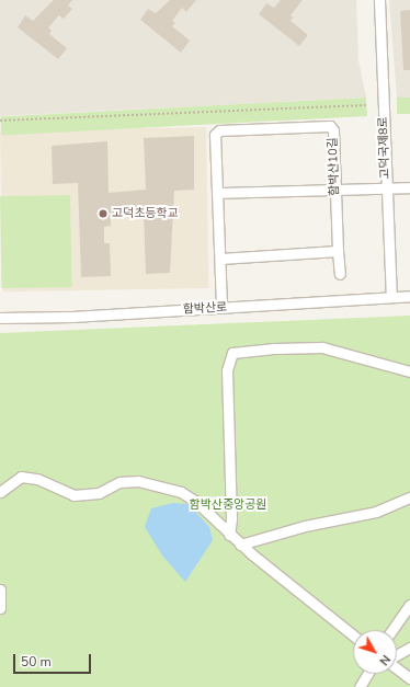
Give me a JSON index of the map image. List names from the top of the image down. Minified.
{"streets":{"street":["고덕국제8로","함박산10길","함박산로"]},"crossings":[["고덕국제8로","함박산로"],["함박산10길","함박산로"]],"parks":["함박산중앙공원"],"places":["고덕초등학교"],"scale_bar":"50 m","north":"bottom right"}
